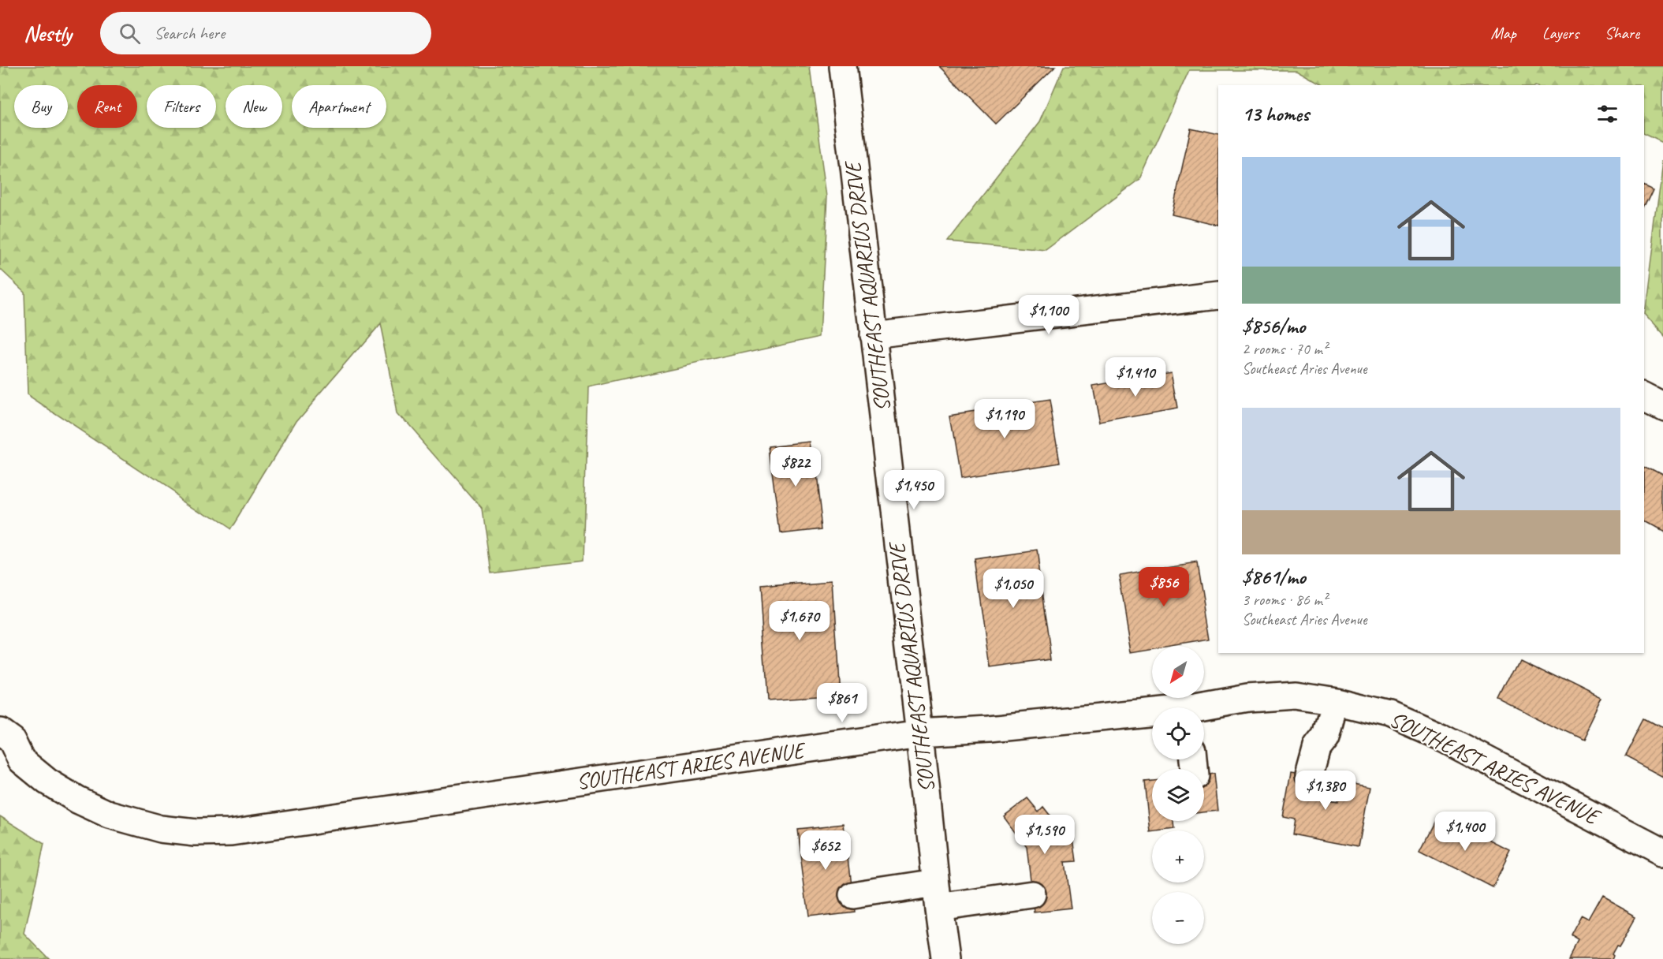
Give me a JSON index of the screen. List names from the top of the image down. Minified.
{"streets":{"street":["SOUTHEAST AQUARIUS DRIVE","SOUTHEAST ARIES AVENUE"]},"crossings":[["SOUTHEAST AQUARIUS DRIVE","SOUTHEAST ARIES AVENUE"]],"north":"bottom left","page":{"header":"Nestly","search":"Search here","nav":["Map","Layers","Share"],"chip":["Buy","Rent","Filters","New","Apartment"],"heading":"13 homes","list":[{"name":"$856/mo","note":"2 rooms · 70 m² · Southeast Aries Avenue"},{"name":"$861/mo","note":"3 rooms · 86 m² · Southeast Aries Avenue"}],"price":["$1,100","$1,410","$1,190","$822","$1,450","$856","$1,050","$1,670","$861","$1,380","$1,400","$1,590","$652"],"map_buttons":["+","−"]}}
